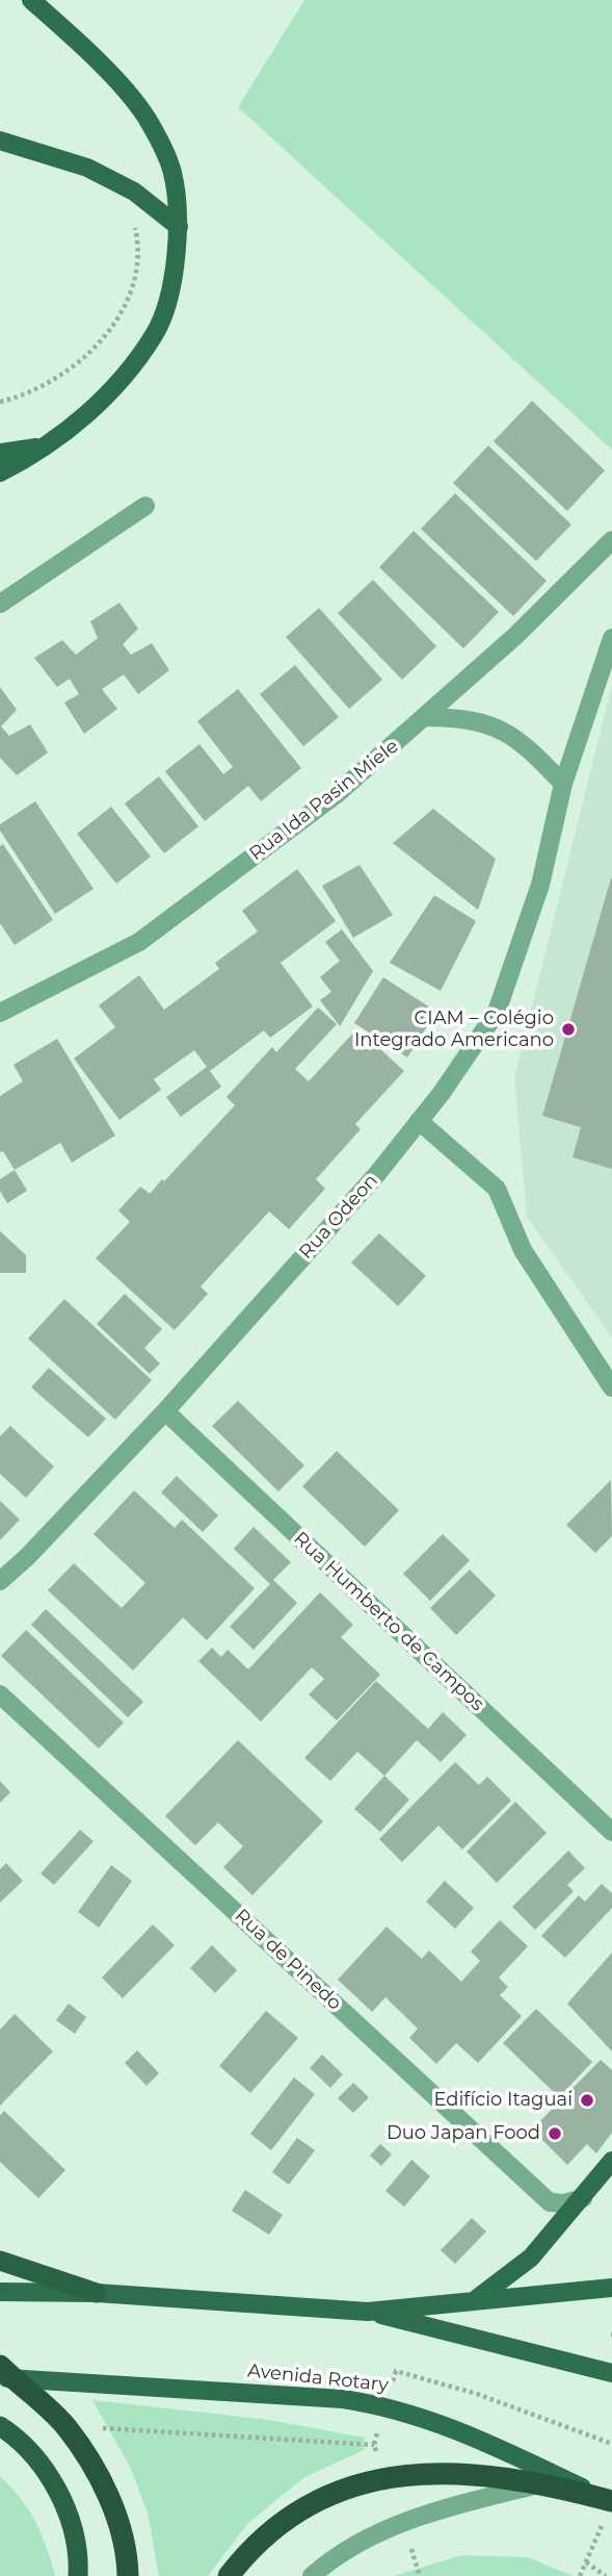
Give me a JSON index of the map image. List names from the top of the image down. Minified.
{"streets":{"main road":["Avenida Rotary"],"street":["Rua Ida Pasin Miele","Rua Odeon","Rua Humberto de Campos","Rua de Pinedo"]},"crossings":[["Rua Odeon","Rua Humberto de Campos"]],"places":["CIAM – Colégio Integrado Americano","Edifício Itaguai","Duo Japan Food"]}
